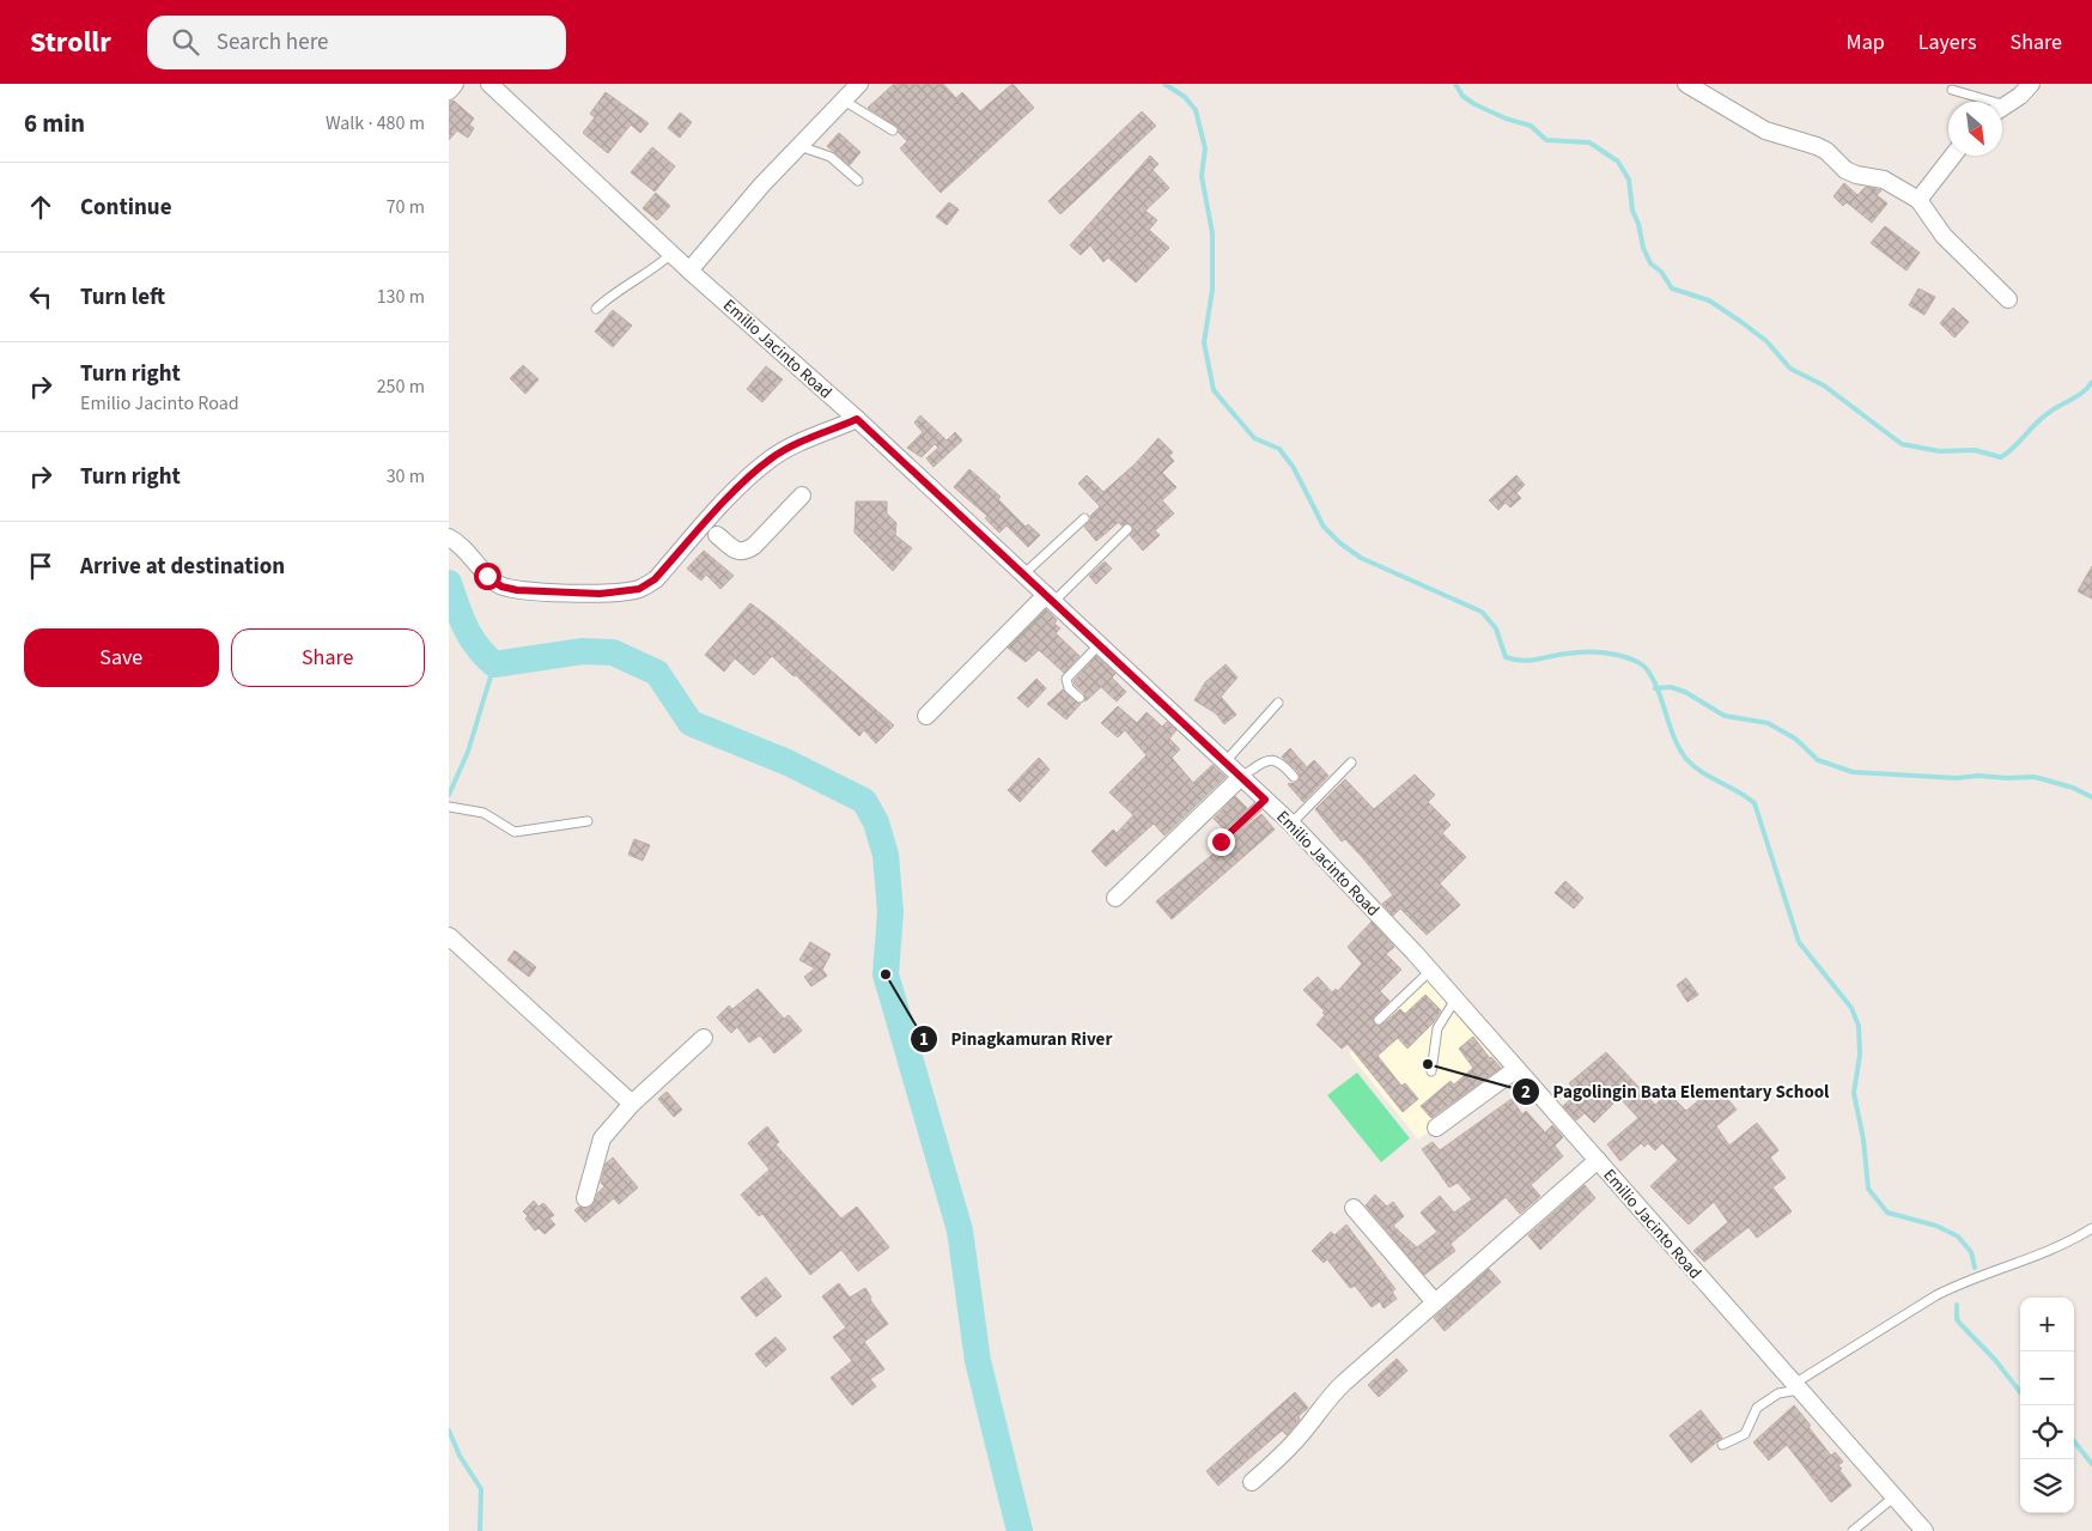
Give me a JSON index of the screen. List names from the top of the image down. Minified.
{"streets":{"street":["Emilio Jacinto Road"]},"places":["Pinagkamuran River","Pagolingin Bata Elementary School"],"north":"bottom right","page":{"header":"Strollr","search":"Search here","nav":["Map","Layers","Share"],"heading":["6 min","Walk · 480 m"],"list":[["Continue","70 m"],["Turn left","130 m"],["Turn right","Emilio Jacinto Road","250 m"],["Turn right","30 m"],"Arrive at destination"],"buttons":["Save","Share"],"map_buttons":["+","−"]}}
